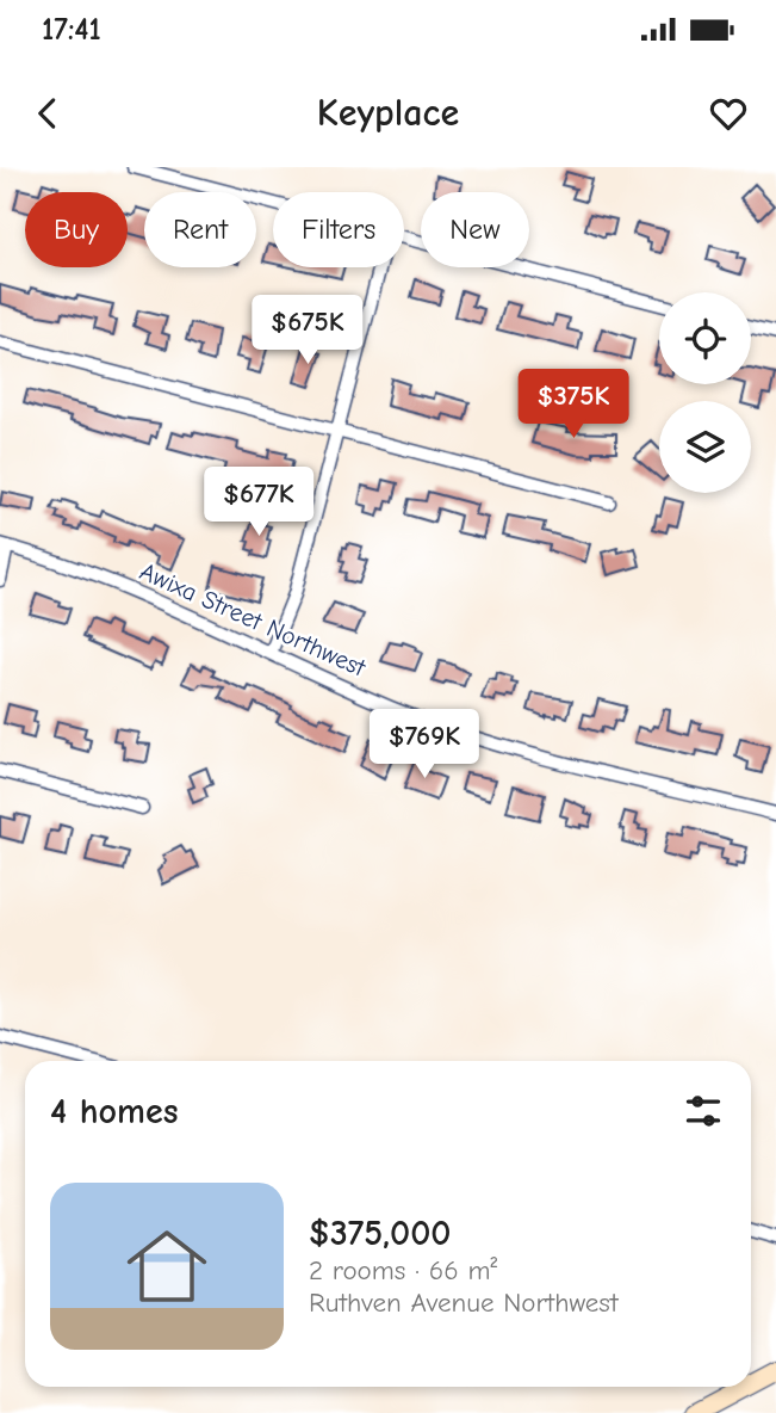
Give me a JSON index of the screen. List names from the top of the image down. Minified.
{"streets":{"street":["Awixa Street Northwest"]},"page":{"status":"17:41","header":"Keyplace","chip":["Buy","Rent","Filters","New"],"price":["$675K","$375K","$677K","$769K"],"heading":"4 homes","list":[{"name":"$375,000","note":"2 rooms · 66 m² · Ruthven Avenue Northwest"}]}}
